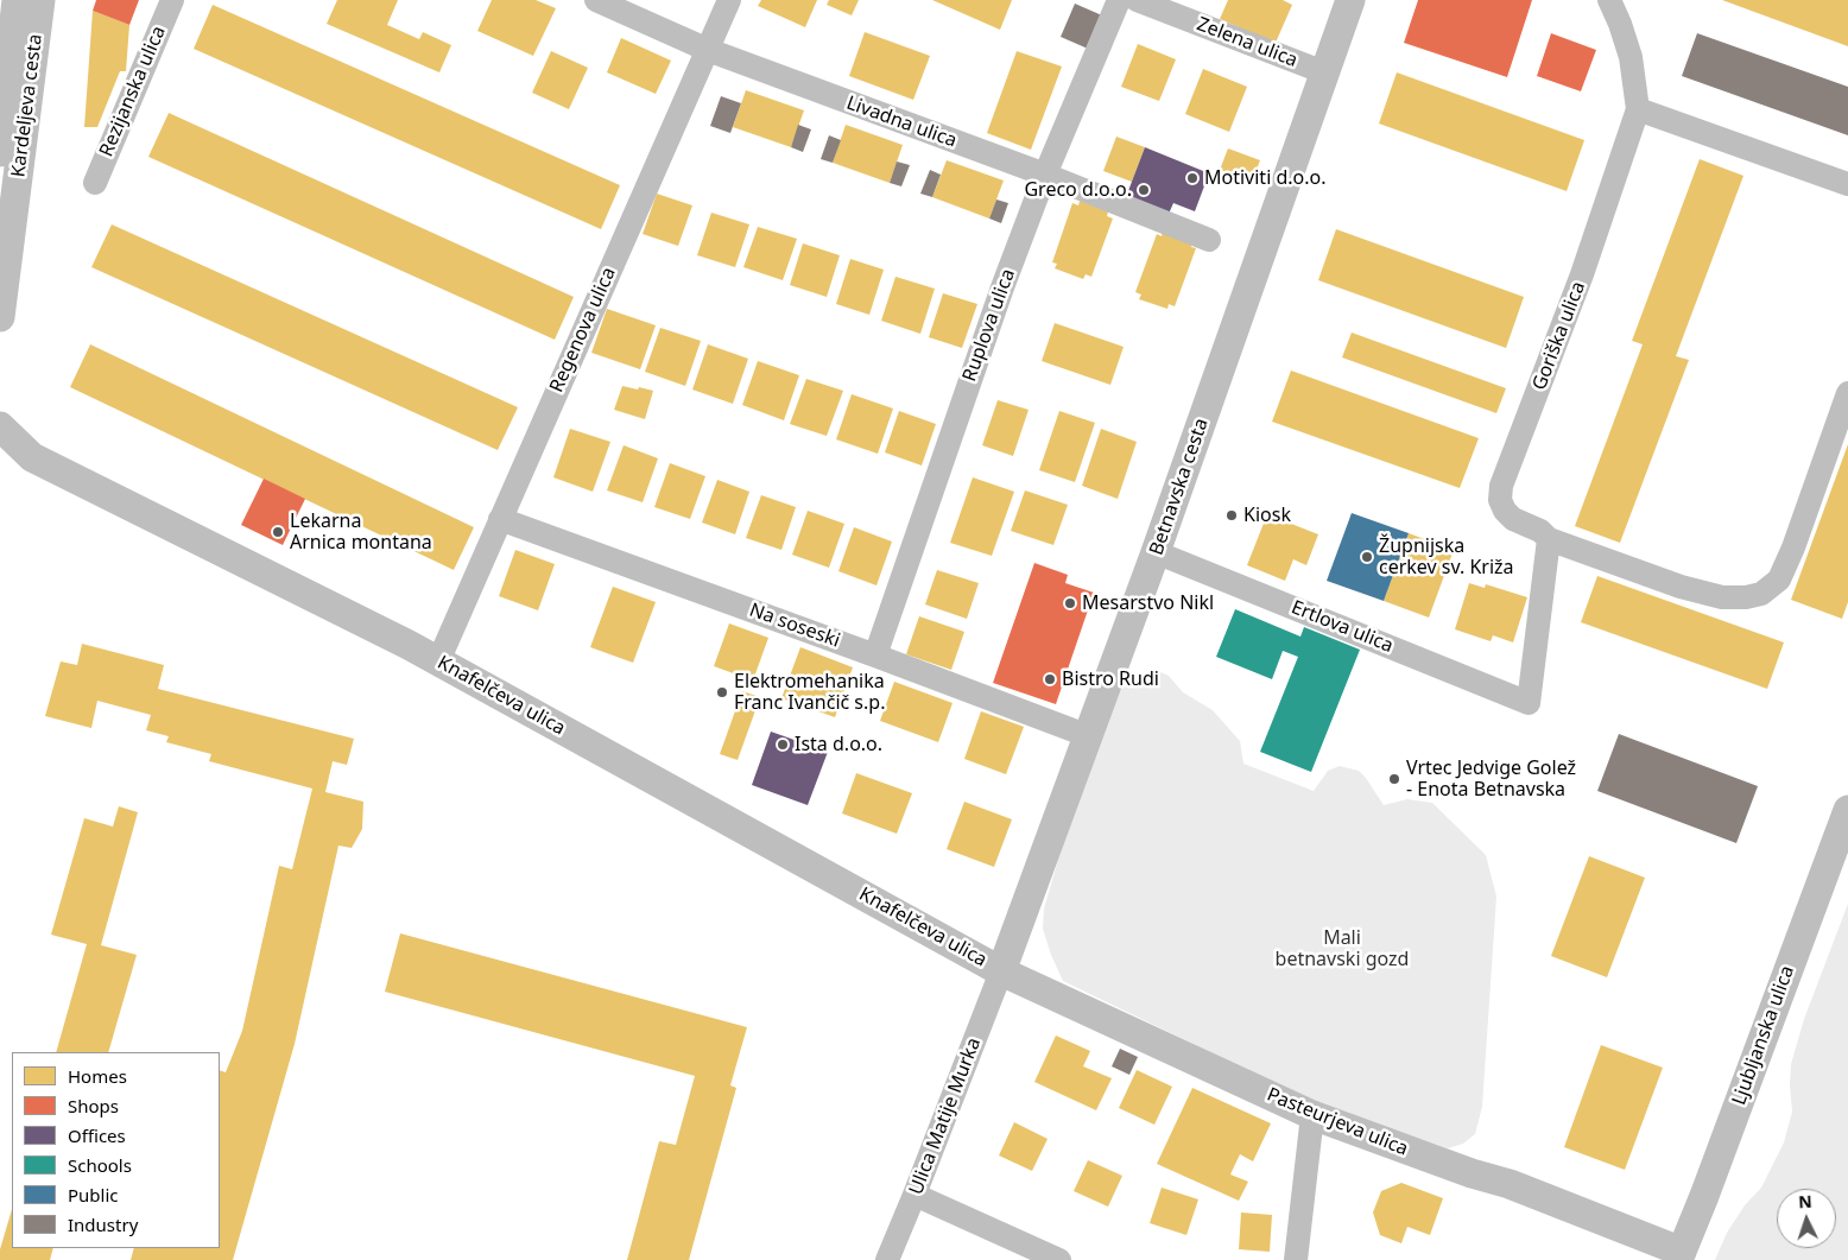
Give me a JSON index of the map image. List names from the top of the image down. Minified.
{"streets":{"street":["Zelena ulica","Rezijanska ulica","Kardeljeva cesta","Livadna ulica","Ruplova ulica","Regenova ulica","Goriška ulica","Betnavska cesta","Na soseski","Ertlova ulica","Knafelčeva ulica","Ljubljanska ulica","Ulica Matije Murka","Pasteurjeva ulica"]},"crossings":[["Zelena ulica","Betnavska cesta"],["Livadna ulica","Ruplova ulica"],["Livadna ulica","Regenova ulica"],["Ruplova ulica","Na soseski"],["Regenova ulica","Na soseski"],["Regenova ulica","Knafelčeva ulica"],["Goriška ulica","Ertlova ulica"],["Betnavska cesta","Na soseski"],["Betnavska cesta","Ertlova ulica"],["Betnavska cesta","Knafelčeva ulica"],["Betnavska cesta","Ulica Matije Murka"],["Betnavska cesta","Pasteurjeva ulica"],["Knafelčeva ulica","Ulica Matije Murka"],["Knafelčeva ulica","Pasteurjeva ulica"],["Ljubljanska ulica","Pasteurjeva ulica"],["Ulica Matije Murka","Pasteurjeva ulica"]],"parks":["Mali betnavski gozd"],"places":["Motiviti d.o.o.","Greco d.o.o.","Kiosk","Lekarna Arnica montana","Župnijska cerkev sv. Križa","Mesarstvo Nikl","Bistro Rudi","Elektromehanika Franc Ivančič s.p.","Ista d.o.o.","Vrtec Jedvige Golež - Enota Betnavska"],"legend":["Homes","Shops","Offices","Schools","Public","Industry"],"north":"top"}
